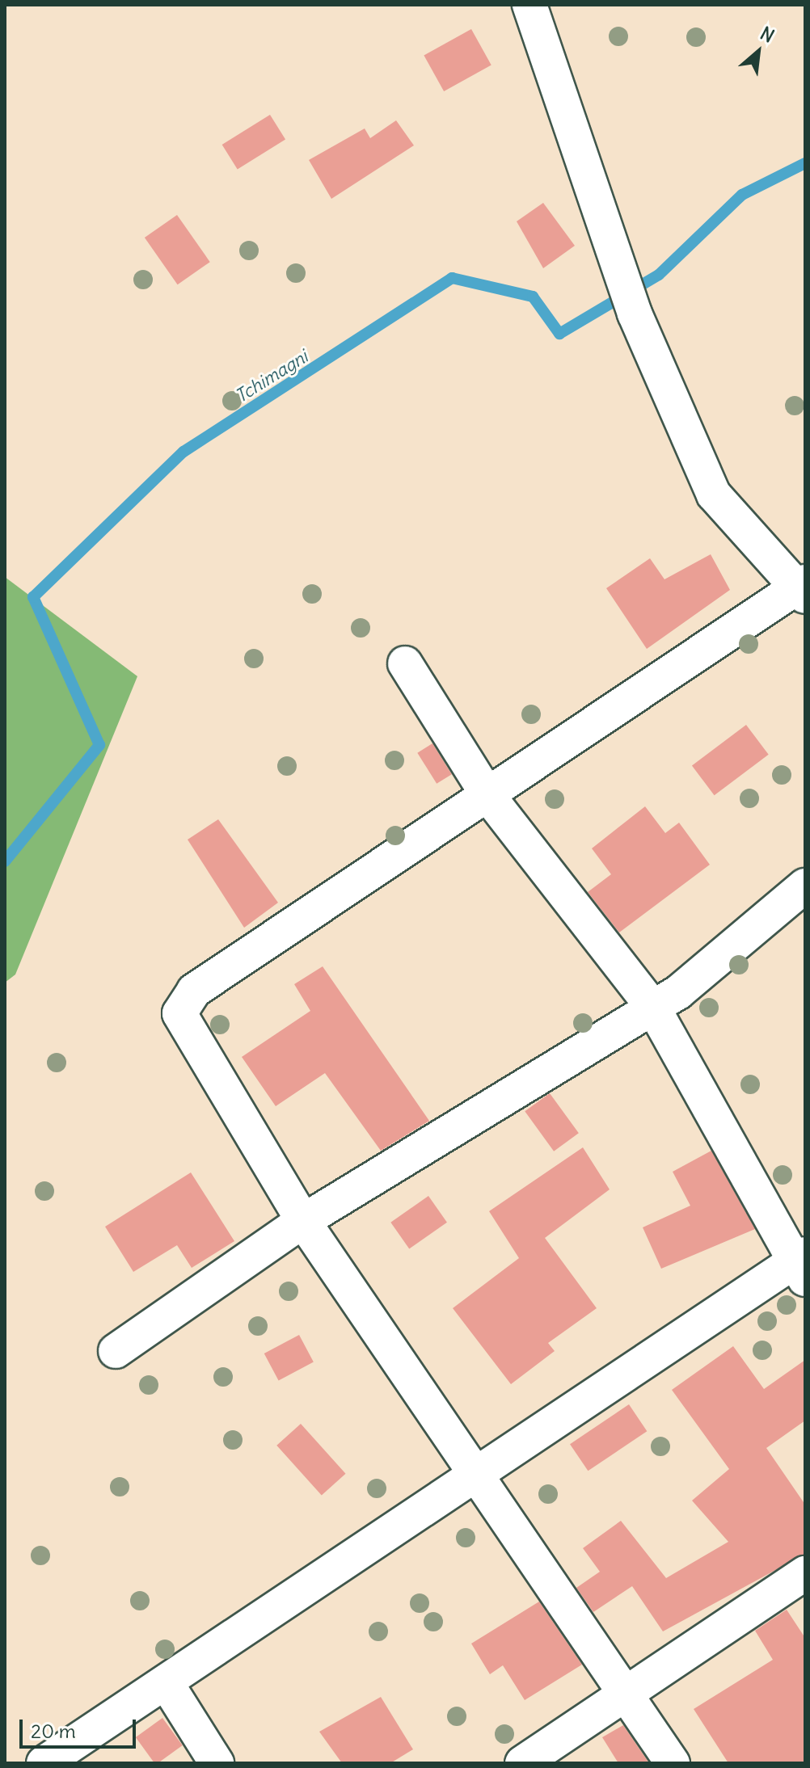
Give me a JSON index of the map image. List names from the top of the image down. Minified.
{"water":["Tchimagni"],"scale_bar":"20 m","north":"top right"}
